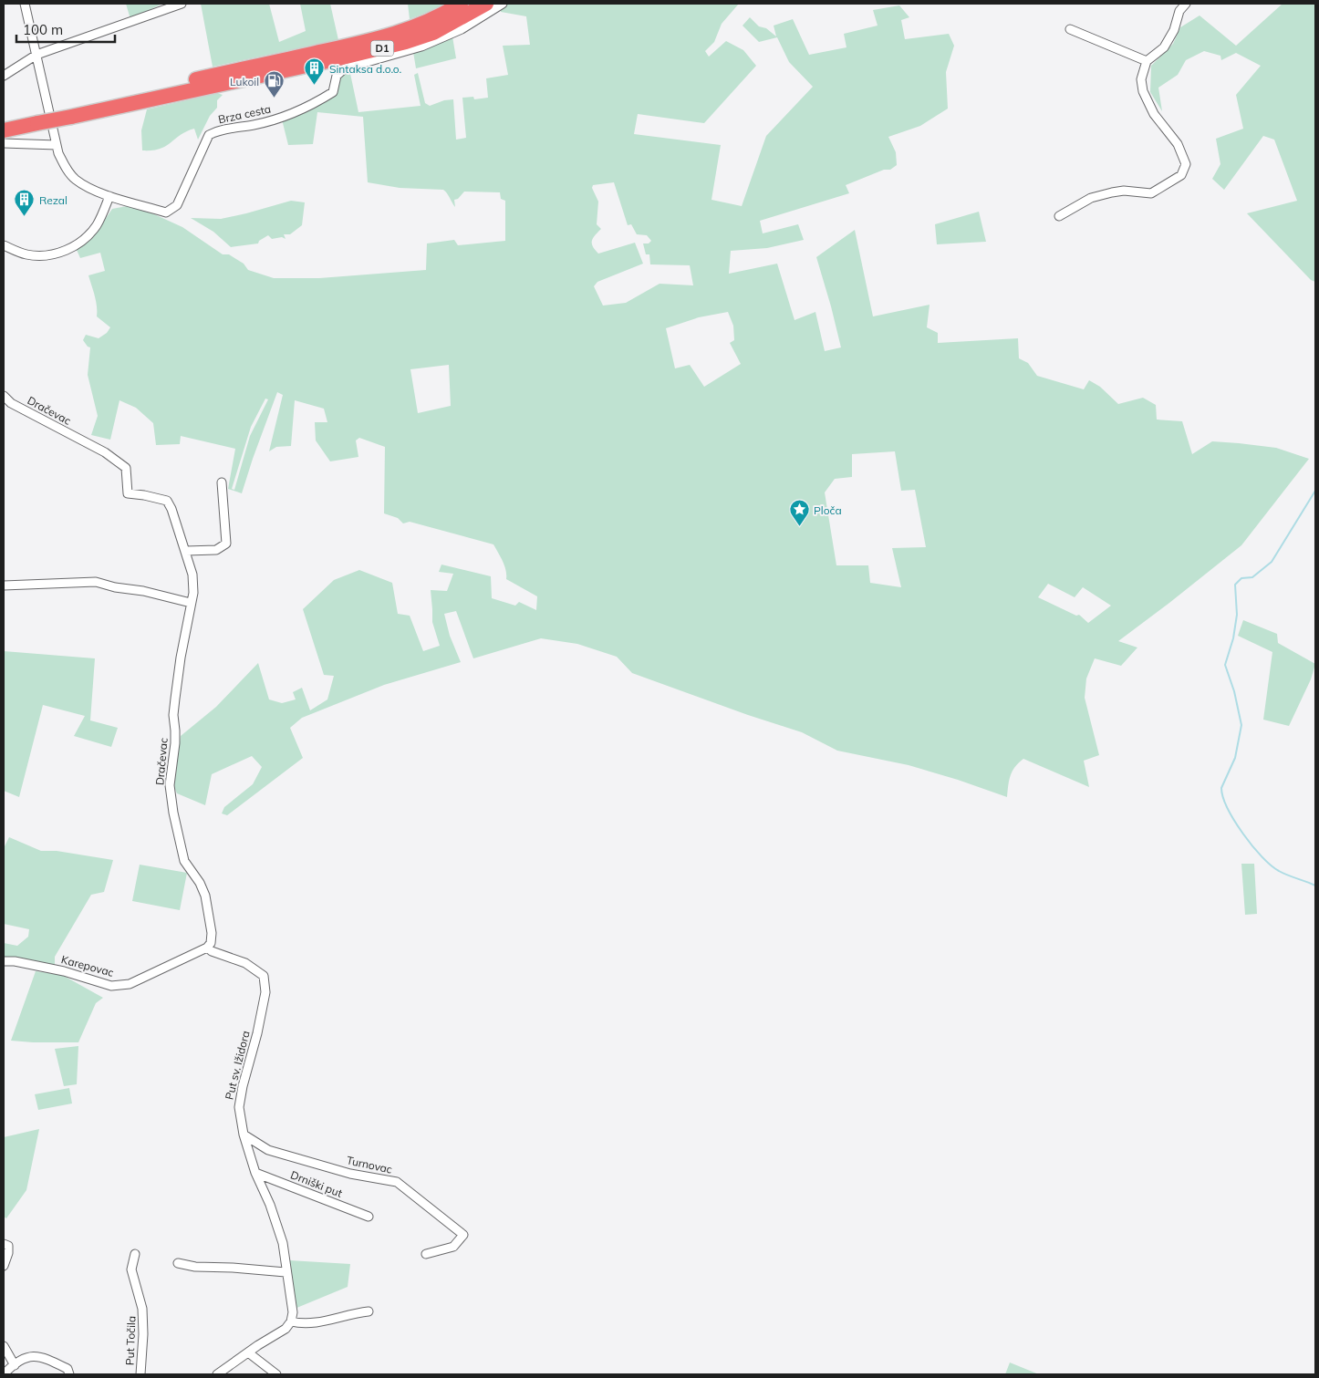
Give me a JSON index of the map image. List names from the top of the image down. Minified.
{"streets":{"highway":["D1"],"street":["Brza cesta","Dračevac","Karepovac","Put sv. Ižidora","Turnovac","Drniški put","Put Točila"]},"crossings":[["Dračevac","Karepovac"],["Dračevac","Put sv. Ižidora"],["Karepovac","Put sv. Ižidora"],["Put sv. Ižidora","Turnovac"],["Put sv. Ižidora","Drniški put"]],"places":{"building":["Sintaksa d.o.o.","Rezal"],"fuel station":["Lukoil"],"place":["Ploča"]},"scale_bar":"100 m"}
